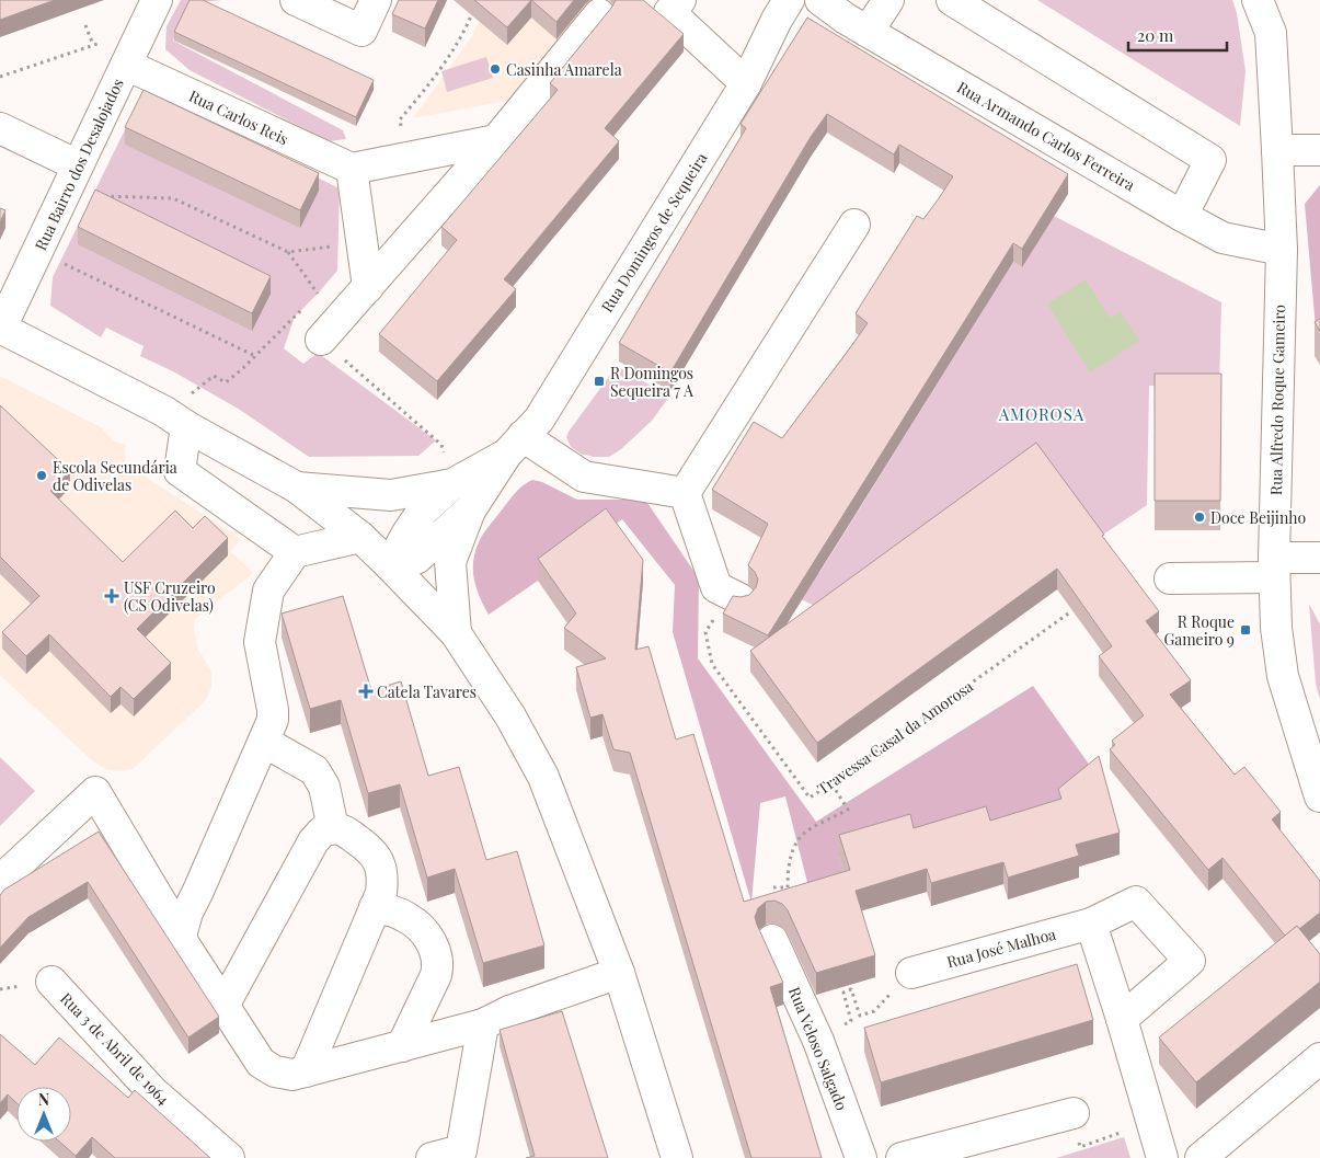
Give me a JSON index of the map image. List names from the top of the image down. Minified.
{"streets":{"street":["Rua Carlos Reis","Rua Armando Carlos Ferreira","Rua Bairro dos Desalojados","Rua Domingos de Sequeira","Rua Alfredo Roque Gameiro","Rua José Malhoa","Rua 3 de Abril de 1964","Rua Veloso Salgado"],"path":["Travessa Casal da Amorosa"]},"crossings":[["Rua Carlos Reis","Rua Bairro dos Desalojados"],["Rua Armando Carlos Ferreira","Rua Alfredo Roque Gameiro"]],"districts":["AMOROSA"],"places":{"other":["Casinha Amarela","Escola Secundária de Odivelas","Doce Beijinho"],"transit":["R Domingos Sequeira 7 A","R Roque Gameiro 9"],"health":["USF Cruzeiro (CS Odivelas)","Catela Tavares"]},"scale_bar":"20 m","north":"top"}
